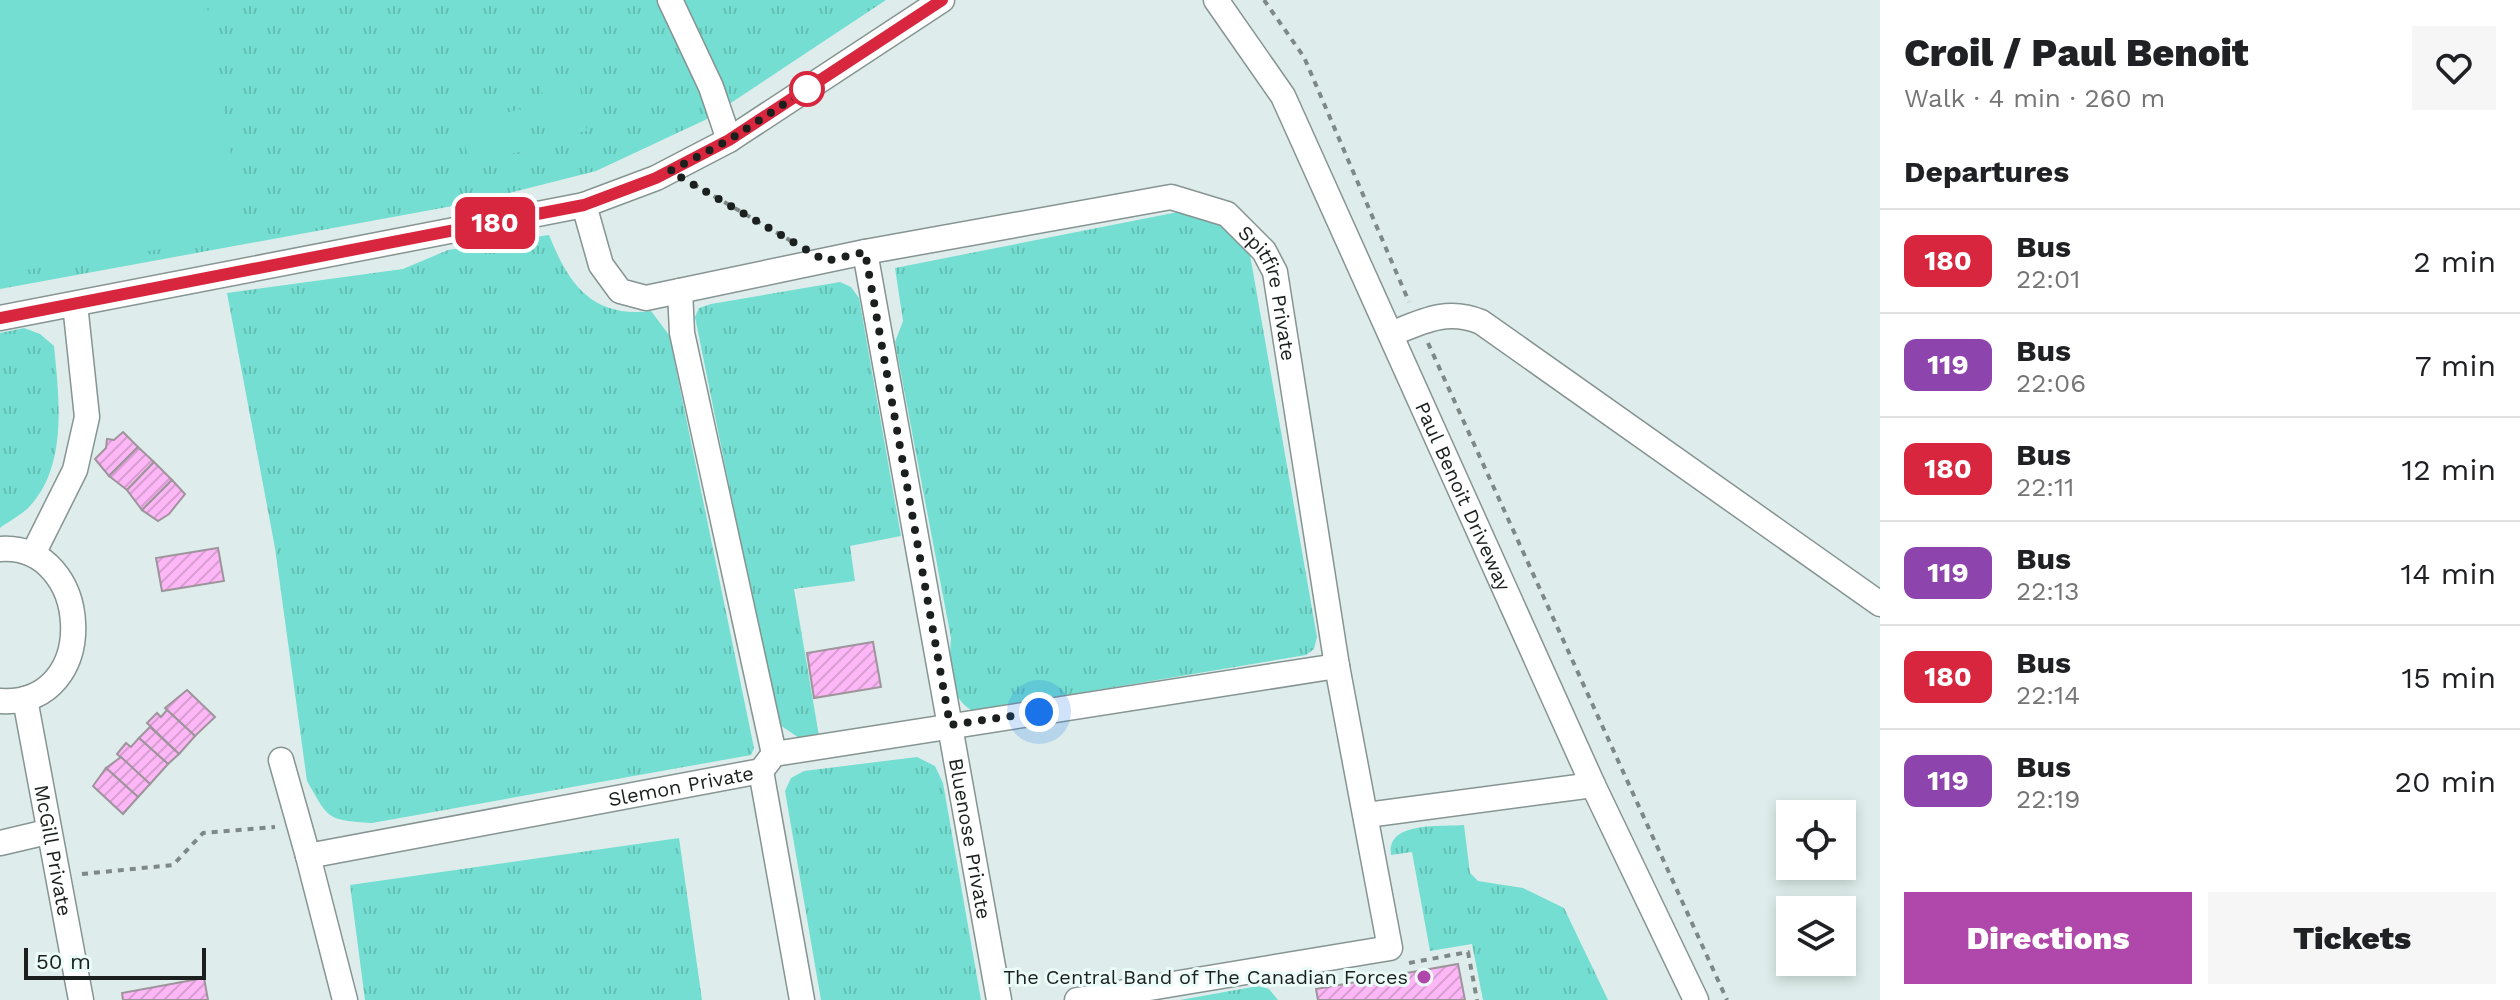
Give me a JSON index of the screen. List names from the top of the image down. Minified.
{"streets":{"street":["Spitfire Private","Paul Benoit Driveway","Slemon Private","Bluenose Private","McGill Private"]},"crossings":[["Spitfire Private","Slemon Private"],["Spitfire Private","Bluenose Private"],["Slemon Private","Bluenose Private"]],"places":["The Central Band of The Canadian Forces"],"lines":["bus line 180"],"scale_bar":"50 m","page":{"on_map":"180","heading":[["Croil / Paul Benoit","Walk · 4 min · 260 m"],"Departures"],"list":[{"mark":"180","name":"Bus","note":"22:01","value":"2 min"},{"mark":"119","name":"Bus","note":"22:06","value":"7 min"},{"mark":"180","name":"Bus","note":"22:11","value":"12 min"},{"mark":"119","name":"Bus","note":"22:13","value":"14 min"},{"mark":"180","name":"Bus","note":"22:14","value":"15 min"},{"mark":"119","name":"Bus","note":"22:19","value":"20 min"}],"buttons":["Directions","Tickets"],"scale":"50 m"}}
